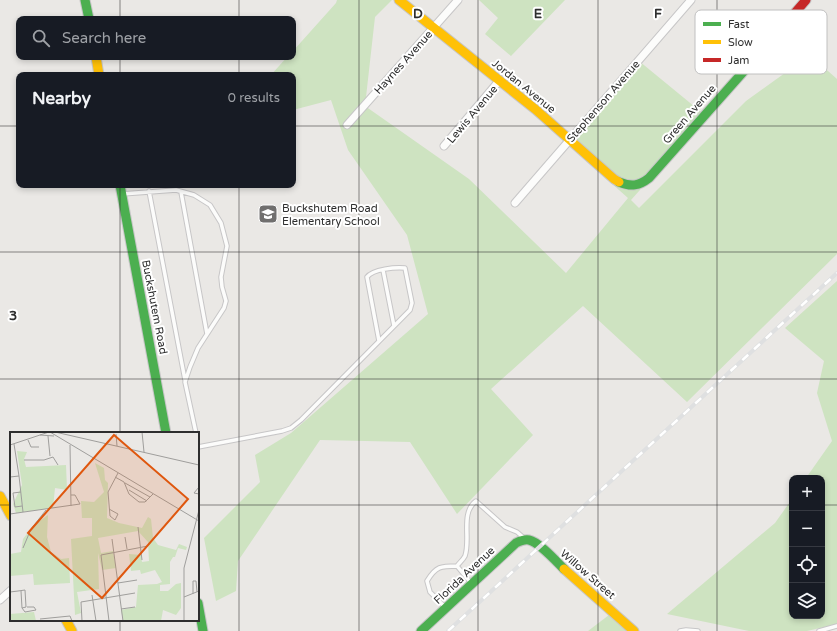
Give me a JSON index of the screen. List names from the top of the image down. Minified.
{"streets":{"main road":["Jordan Avenue","Green Avenue","Buckshutem Road","Willow Street","Florida Avenue"],"street":["Haynes Avenue","Stephenson Avenue","Lewis Avenue"]},"crossings":[["Haynes Avenue","Jordan Avenue"],["Jordan Avenue","Stephenson Avenue"],["Jordan Avenue","Lewis Avenue"],["Jordan Avenue","Green Avenue"],["Willow Street","Florida Avenue"]],"places":{"school or university":["Buckshutem Road Elementary School"]},"legend":["Fast","Slow","Jam"],"page":{"search":"Search here","heading":["Nearby","0 results"],"map_buttons":["+","−"]},"grid":{"columns":["D","E","F"],"rows":["3"]}}
